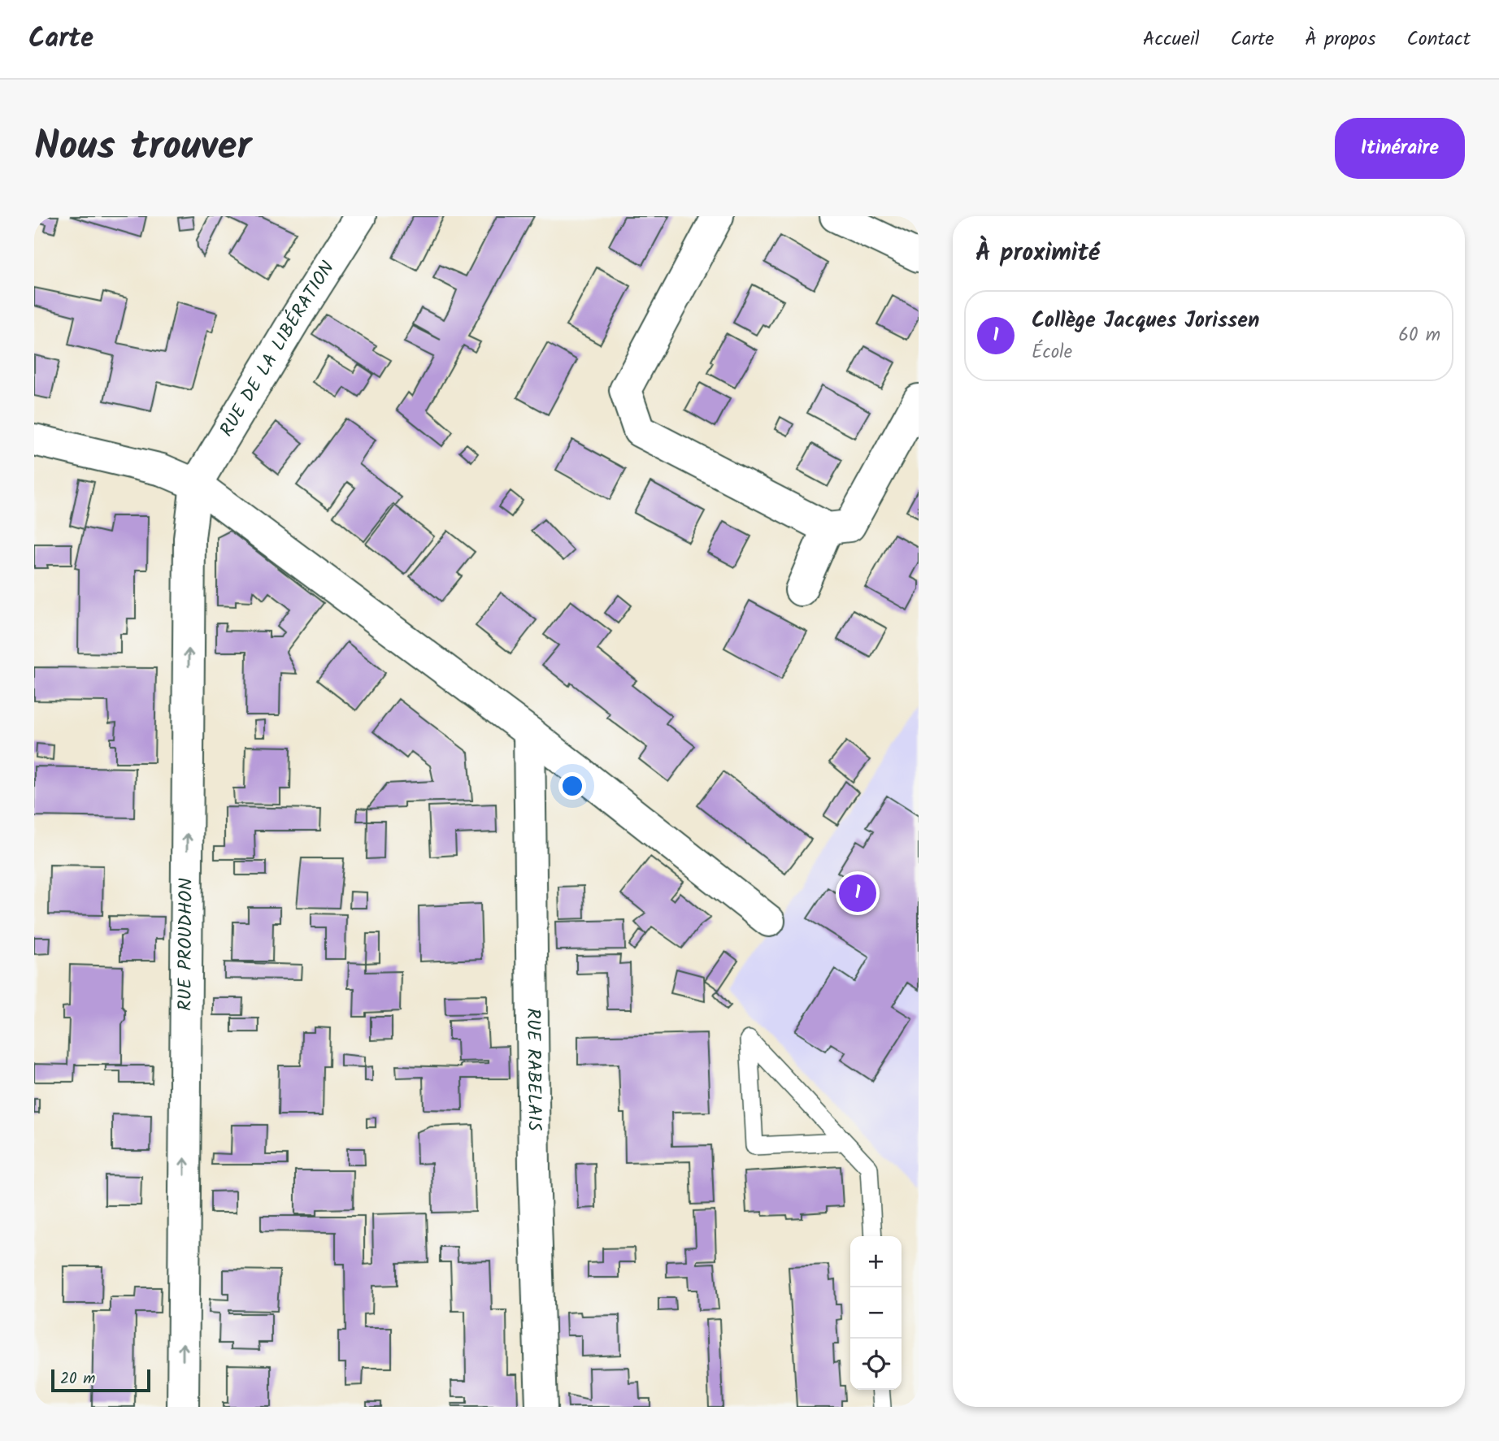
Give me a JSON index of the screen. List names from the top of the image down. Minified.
{"streets":{"street":["RUE DE LA LIBÉRATION","RUE PROUDHON","RUE RABELAIS"]},"crossings":[["RUE DE LA LIBÉRATION","RUE PROUDHON"]],"one_way":["RUE PROUDHON"],"scale_bar":"20 m","page":{"header":"Carte","nav":["Accueil","Carte","À propos","Contact"],"title":"Nous trouver","buttons":"Itinéraire","heading":"À proximité","list":[{"mark":"1","name":"Collège Jacques Jorissen","note":"École","value":"60 m"}],"pins":"1","map_buttons":["+","−"],"scale":"20 m"}}
